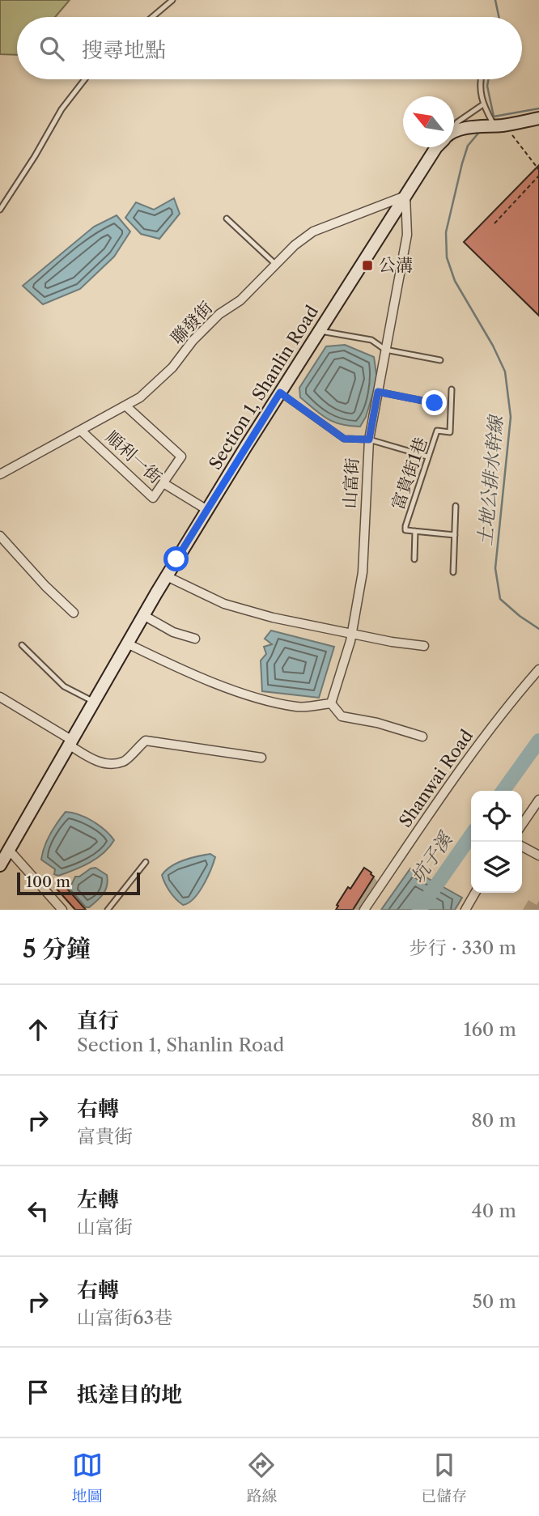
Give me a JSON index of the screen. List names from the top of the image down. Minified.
{"streets":{"main road":["Section 1, Shanlin Road"],"street":["聯發街","順利一街","山富街","Shanwai Road"],"lane":["富貴街1巷"]},"crossings":[["聯發街","Section 1, Shanlin Road"],["聯發街","順利一街"],["聯發街","山富街"],["Section 1, Shanlin Road","山富街"]],"water":["土地公排水幹線","坑子溪"],"places":{"transit":["公溝"]},"scale_bar":"100 m","north":"top left","page":{"search":"搜尋地點","scale":"100 m","heading":["5 分鐘","步行 · 330 m"],"list":[["直行","Section 1, Shanlin Road","160 m"],["右轉","富貴街","80 m"],["左轉","山富街","40 m"],["右轉","山富街63巷","50 m"],"抵達目的地"],"nav":["地圖","路線","已儲存"]}}
